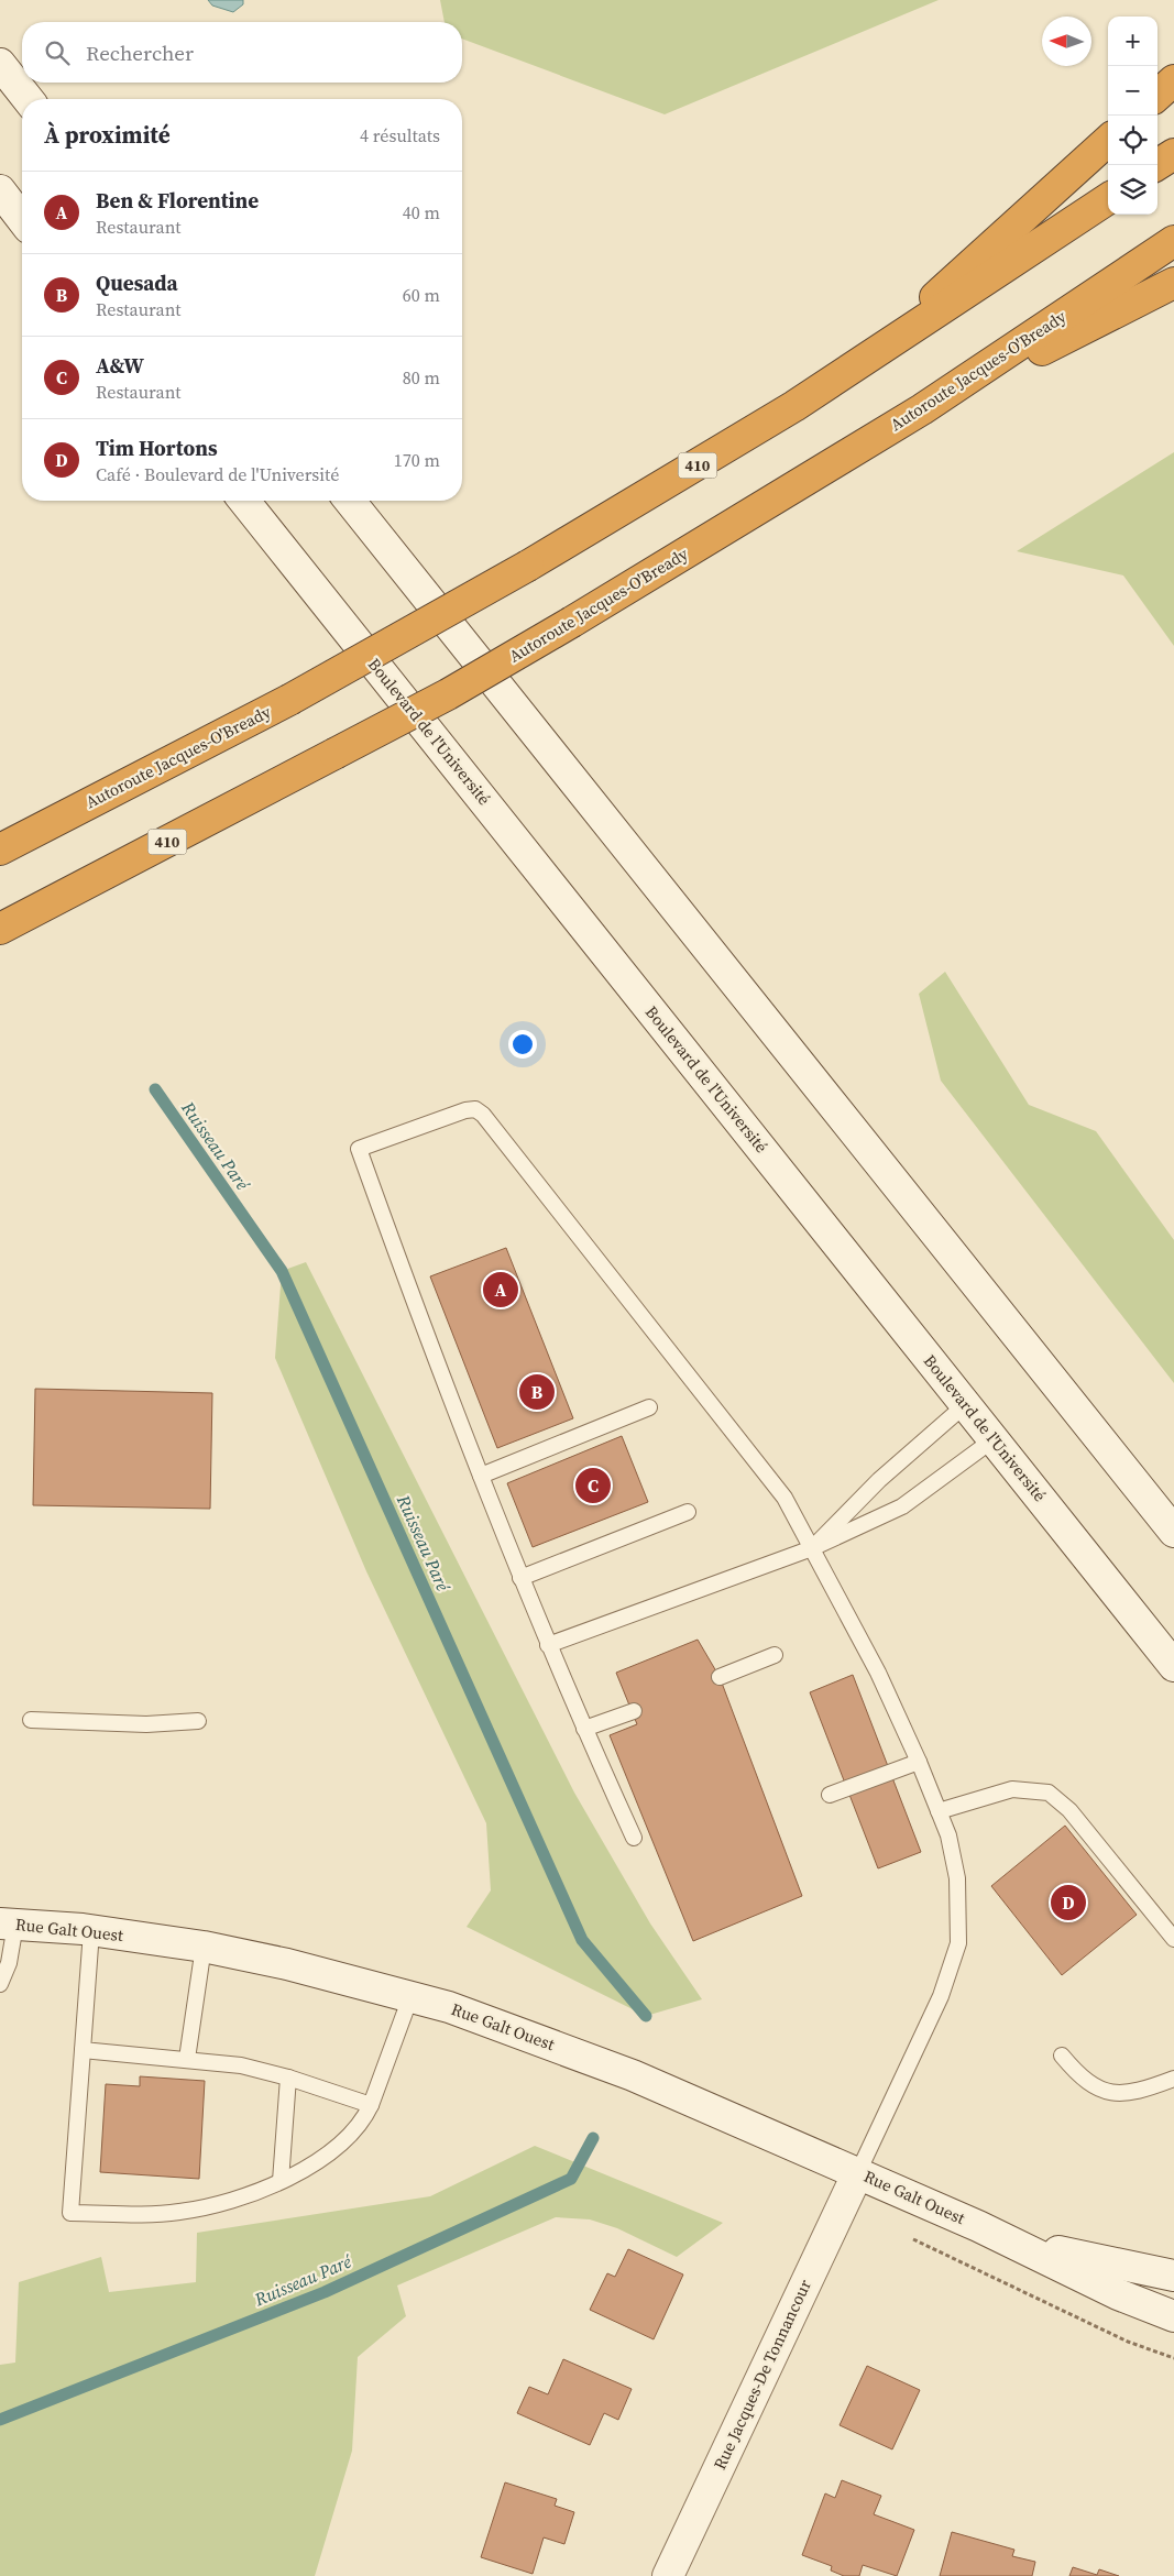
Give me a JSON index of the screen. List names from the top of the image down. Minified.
{"streets":{"highway":["Autoroute Jacques-O'Bready","410"],"main road":["Boulevard de l'Université","Rue Galt Ouest","Rue Jacques-De Tonnancour"]},"crossings":[["Rue Galt Ouest","Rue Jacques-De Tonnancour"]],"water":["Ruisseau Paré"],"north":"left","page":{"map_buttons":["+","−"],"search":"Rechercher","heading":["À proximité","4 résultats"],"list":[{"mark":"A","name":"Ben & Florentine","note":"Restaurant","value":"40 m"},{"mark":"B","name":"Quesada","note":"Restaurant","value":"60 m"},{"mark":"C","name":"A&W","note":"Restaurant","value":"80 m"},{"mark":"D","name":"Tim Hortons","note":"Café · Boulevard de l'Université","value":"170 m"}],"pins":["A","B","C","D"]}}
